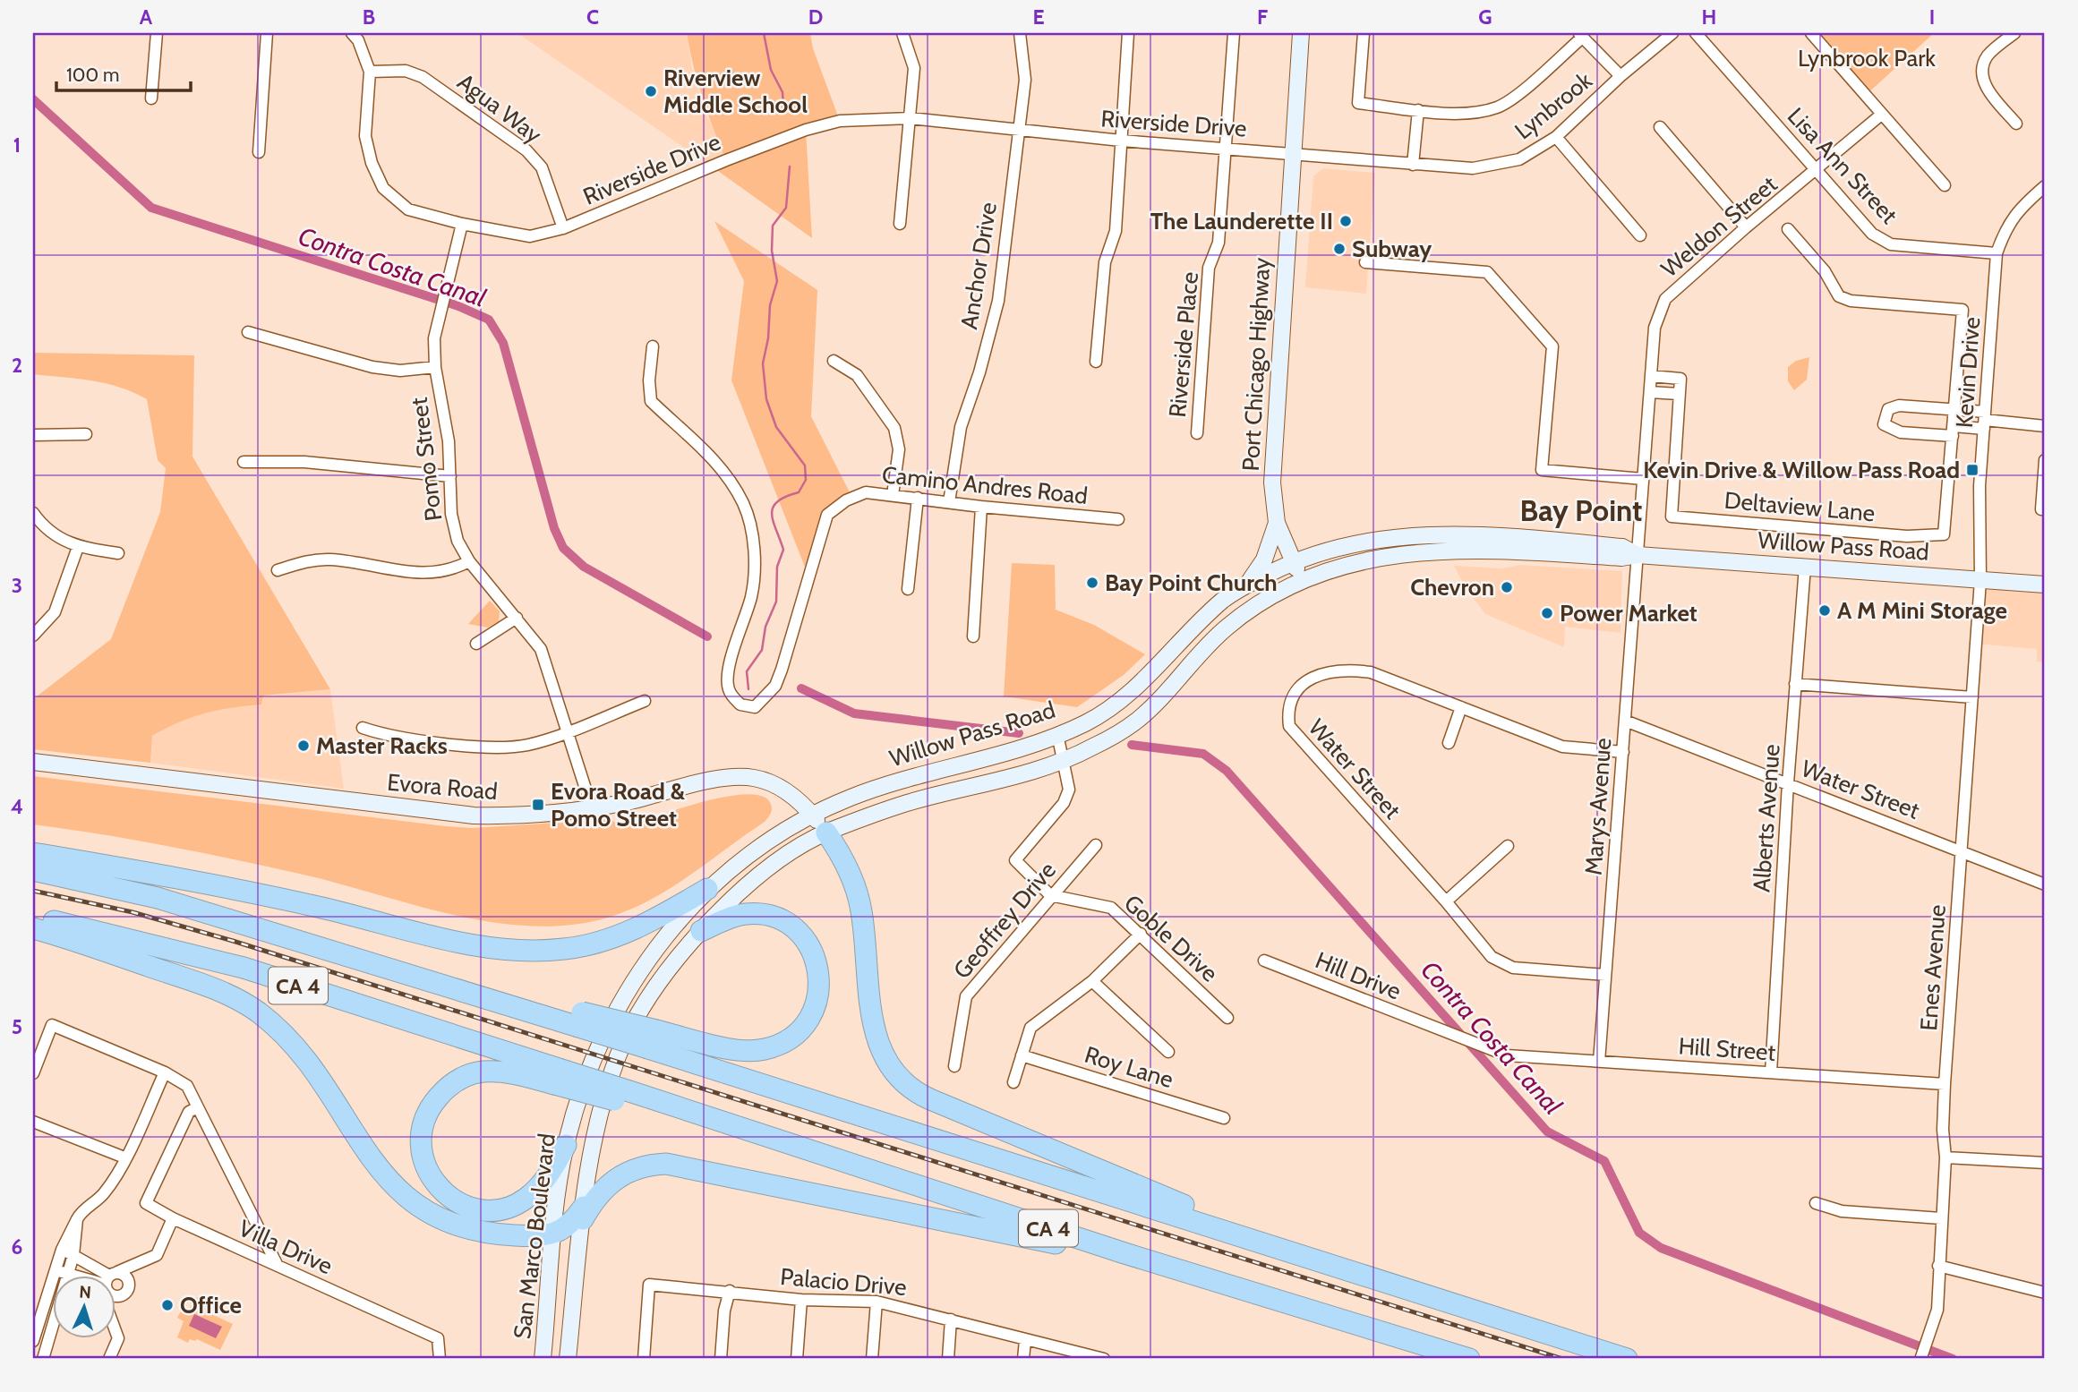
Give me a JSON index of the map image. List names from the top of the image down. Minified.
{"streets":{"highway":["CA 4"],"main road":["Port Chicago Highway","Willow Pass Road","Evora Road","San Marco Boulevard"],"street":["Lynbrook","Agua Way","Riverside Drive","Lisa Ann Street","Weldon Street","Anchor Drive","Riverside Place","Kevin Drive","Pomo Street","Camino Andres Road","Deltaview Lane","Water Street","Marys Avenue","Alberts Avenue","Geoffrey Drive","Goble Drive","Enes Avenue","Hill Drive","Hill Street","Roy Lane","Villa Drive","Palacio Drive"]},"crossings":[["Lynbrook","Riverside Drive"],["Lynbrook","Port Chicago Highway"],["Agua Way","Riverside Drive"],["Riverside Drive","Anchor Drive"],["Riverside Drive","Riverside Place"],["Riverside Drive","Port Chicago Highway"],["Riverside Drive","Pomo Street"],["Lisa Ann Street","Weldon Street"],["Lisa Ann Street","Kevin Drive"],["Weldon Street","Deltaview Lane"],["Weldon Street","Willow Pass Road"],["Weldon Street","Marys Avenue"],["Anchor Drive","Camino Andres Road"],["Port Chicago Highway","Willow Pass Road"],["Kevin Drive","Willow Pass Road"],["Kevin Drive","Enes Avenue"],["Pomo Street","Evora Road"],["Willow Pass Road","Evora Road"],["Willow Pass Road","Marys Avenue"],["Willow Pass Road","Alberts Avenue"],["Willow Pass Road","Enes Avenue"],["Willow Pass Road","San Marco Boulevard"],["Water Street","Marys Avenue"],["Water Street","Alberts Avenue"],["Water Street","Enes Avenue"],["Marys Avenue","Hill Street"],["Alberts Avenue","Hill Street"],["Geoffrey Drive","Goble Drive"],["Enes Avenue","Hill Street"],["Hill Drive","Hill Street"]],"districts":["Bay Point"],"water":["Contra Costa Canal"],"parks":["Lynbrook Park"],"places":{"other":["Riverview Middle School","The Launderette II","Subway","Bay Point Church","Chevron","A M Mini Storage","Power Market","Master Racks","Office"],"transit":["Kevin Drive & Willow Pass Road","Evora Road & Pomo Street"]},"scale_bar":"100 m","north":"top","grid":{"columns":["A","B","C","D","E","F","G","H","I"],"rows":["1","2","3","4","5","6"]}}
